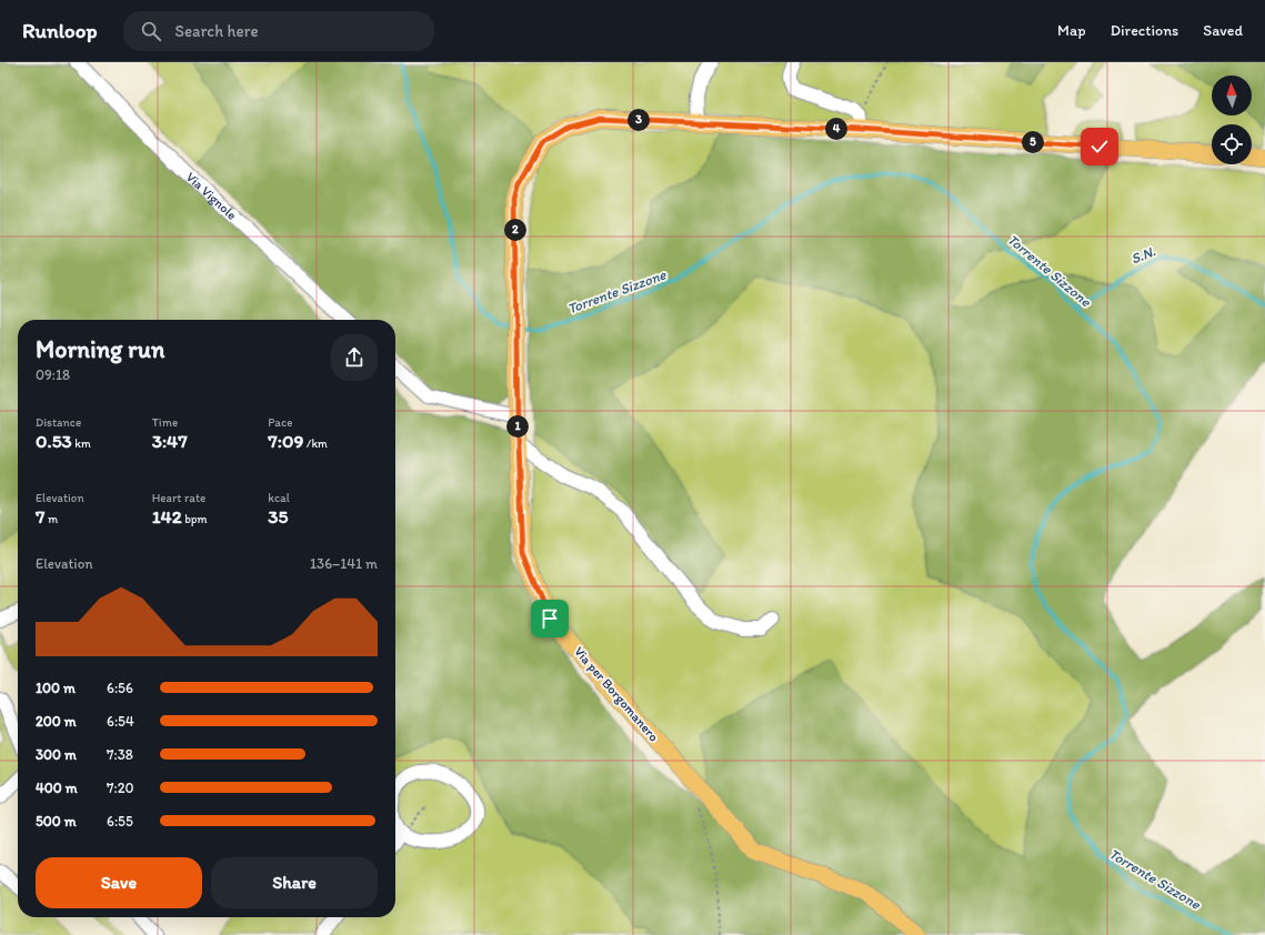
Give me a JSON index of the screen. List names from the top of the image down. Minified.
{"streets":{"main road":["Via per Borgomanero"],"street":["Via Vignole"]},"water":["S.N.","Torrente Sizzone"],"north":"top","page":{"header":"Runloop","search":"Search here","nav":["Map","Directions","Saved"],"pins":["3","4","5","2","1"],"heading":["Morning run","09:18"],"stats":[["Distance","0.53 km"],["Time","3:47"],["Pace","7:09 /km"],["Elevation","7 m"],["Heart rate","142 bpm"],["kcal","35"]],"chart":["Elevation","136–141 m"],"list":[{"name":"100 m","note":"6:56"},{"name":"200 m","note":"6:54"},{"name":"300 m","note":"7:38"},{"name":"400 m","note":"7:20"},{"name":"500 m","note":"6:55"}],"buttons":["Save","Share"]}}
